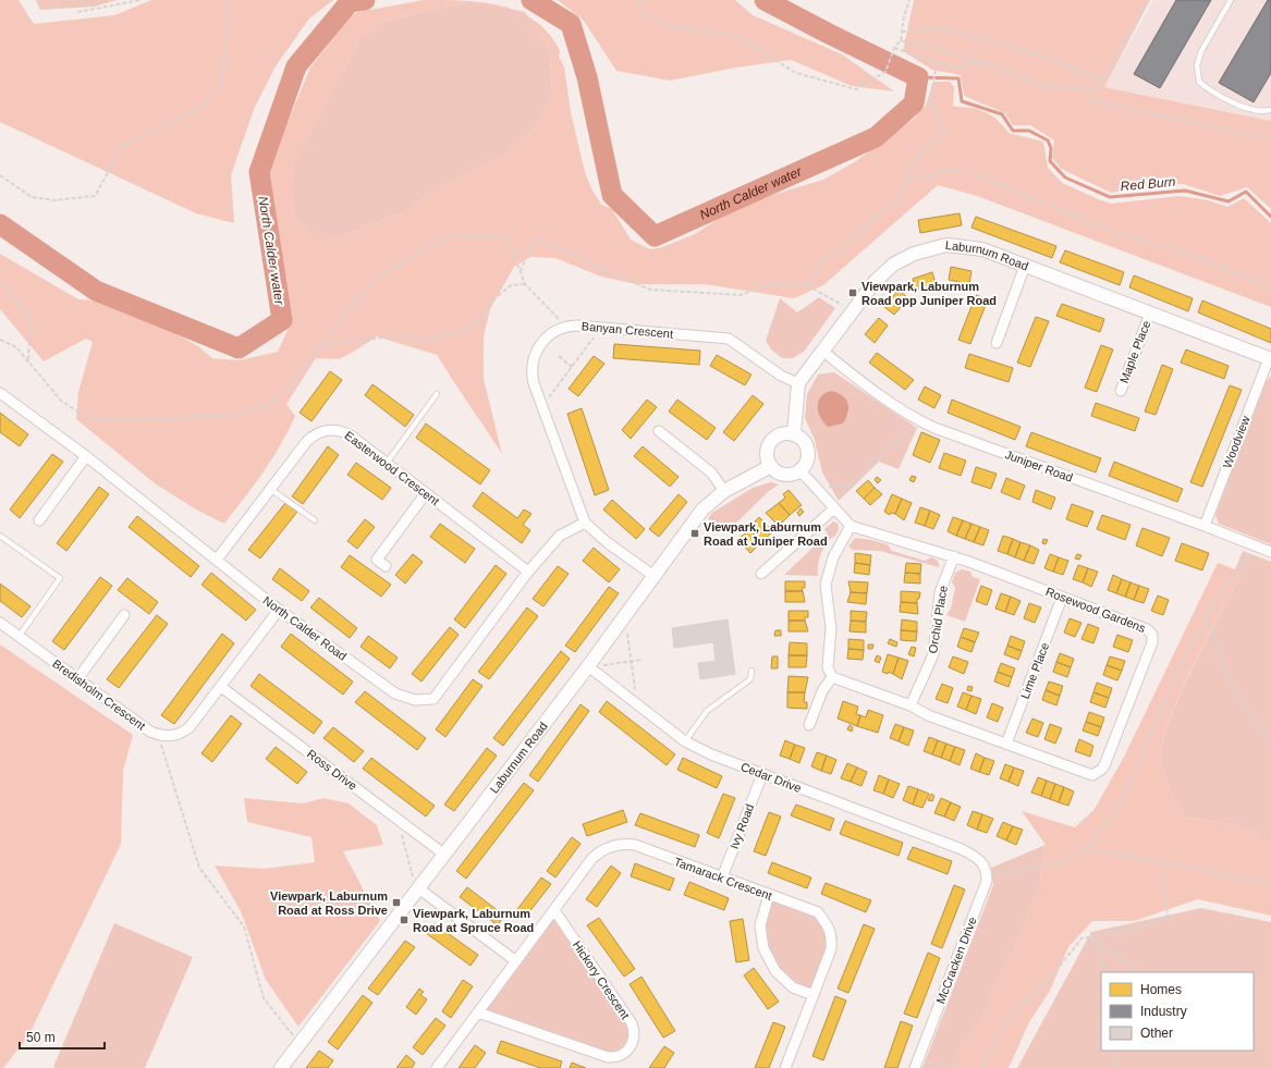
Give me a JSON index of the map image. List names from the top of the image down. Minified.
{"streets":{"street":["Laburnum Road","Banyan Crescent","Maple Place","Woodview","Juniper Road","Easterwood Crescent","Rosewood Gardens","Orchid Place","North Calder Road","Lime Place","Bredisholm Crescent","Ross Drive","Cedar Drive","Ivy Road","Tamarack Crescent","McCracken Drive","Hickory Crescent"]},"crossings":[["Laburnum Road","Banyan Crescent"],["Laburnum Road","Maple Place"],["Laburnum Road","Woodview"],["Laburnum Road","Juniper Road"],["Laburnum Road","Ross Drive"],["Laburnum Road","Cedar Drive"],["Banyan Crescent","North Calder Road"],["Woodview","Juniper Road"],["Easterwood Crescent","North Calder Road"],["Rosewood Gardens","Orchid Place"],["Rosewood Gardens","Lime Place"],["North Calder Road","Bredisholm Crescent"],["Bredisholm Crescent","Ross Drive"],["Cedar Drive","Ivy Road"],["Cedar Drive","McCracken Drive"],["Ivy Road","Tamarack Crescent"],["Tamarack Crescent","Hickory Crescent"]],"water":["Red Burn","North Calder water"],"places":{"transit":["Viewpark, Laburnum Road opp Juniper Road","Viewpark, Laburnum Road at Juniper Road","Viewpark, Laburnum Road at Ross Drive","Viewpark, Laburnum Road at Spruce Road"]},"legend":["Homes","Industry","Other"],"scale_bar":"50 m"}
